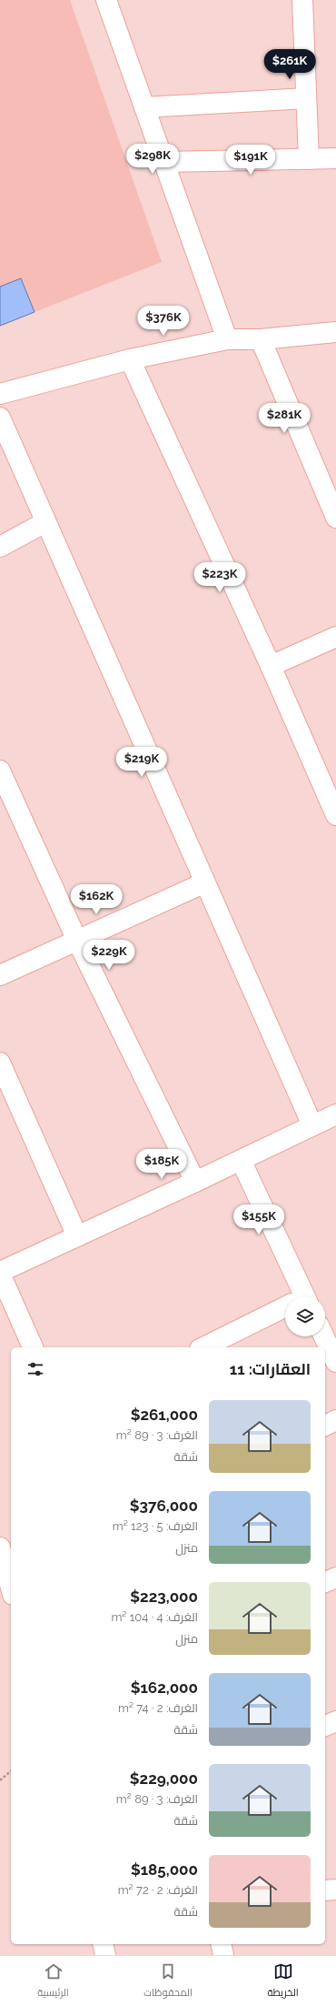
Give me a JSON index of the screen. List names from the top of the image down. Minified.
{"page":{"price":["$261K","$298K","$191K","$376K","$281K","$223K","$219K","$162K","$229K","$185K","$155K"],"heading":"العقارات: 11","list":[{"name":"$261,000","note":"الغرف: 3 · 89 m² · شقة"},{"name":"$376,000","note":"الغرف: 5 · 123 m² · منزل"},{"name":"$223,000","note":"الغرف: 4 · 104 m² · منزل"},{"name":"$162,000","note":"الغرف: 2 · 74 m² · شقة"},{"name":"$229,000","note":"الغرف: 3 · 89 m² · شقة"},{"name":"$185,000","note":"الغرف: 2 · 72 m² · شقة"}],"tabs":["الخريطة","المحفوظات","الرئيسية"]}}
